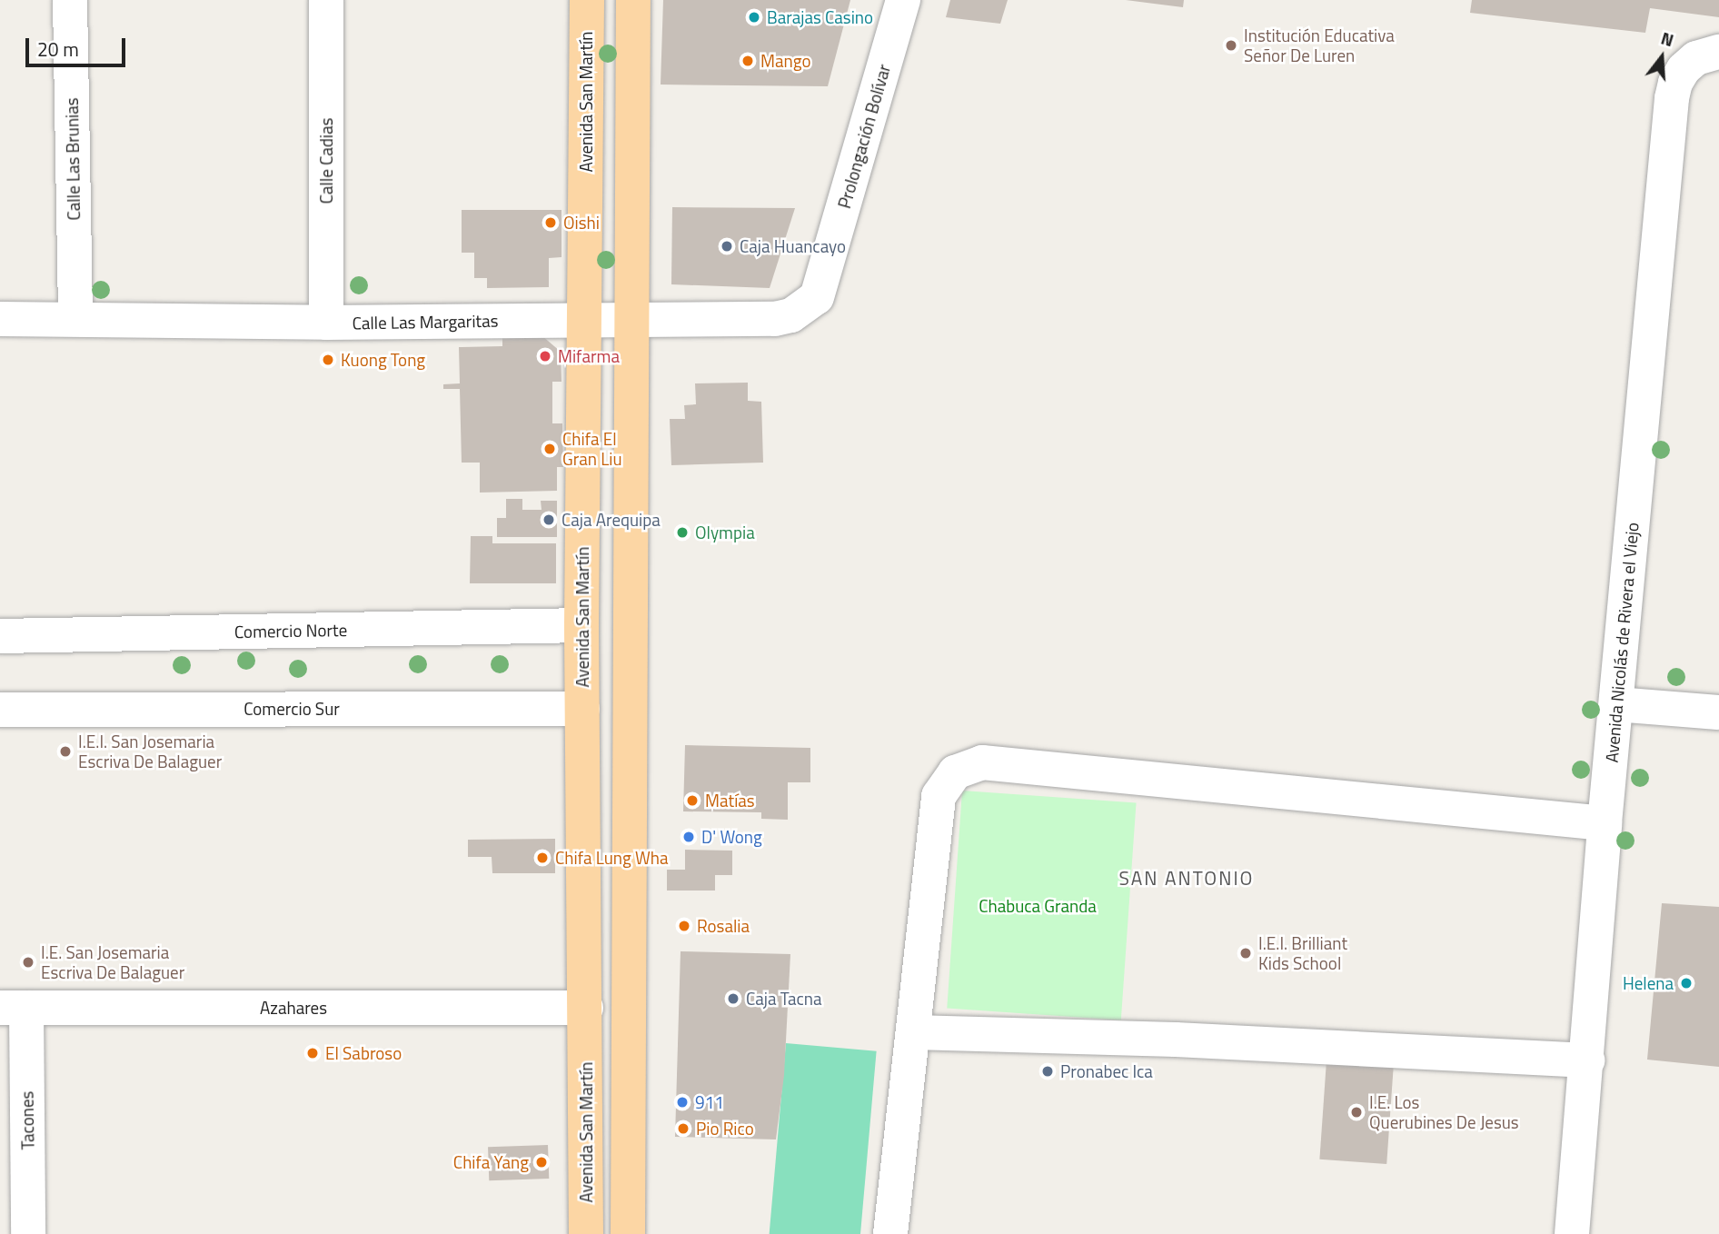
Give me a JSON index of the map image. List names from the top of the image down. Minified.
{"streets":{"main road":["Avenida San Martín"],"street":["Prolongación Bolívar","Calle Las Brunias","Calle Cadias","Calle Las Margaritas","Comercio Norte","Avenida Nicolás de Rivera el Viejo","Comercio Sur","Azahares","Tacones"]},"crossings":[["Avenida San Martín","Calle Las Margaritas"],["Avenida San Martín","Comercio Norte"],["Avenida San Martín","Comercio Sur"],["Avenida San Martín","Azahares"],["Prolongación Bolívar","Calle Las Margaritas"],["Calle Las Brunias","Calle Las Margaritas"],["Calle Cadias","Calle Las Margaritas"],["Azahares","Tacones"]],"districts":["SAN ANTONIO"],"parks":["Chabuca Granda"],"places":["Barajas Casino","Institución Educativa Señor De Luren","Mango","Oishi","Caja Huancayo","Mifarma","Kuong Tong","Chifa El Gran Liu","Caja Arequipa","Olympia","I.E.I. San Josemaria Escriva De Balaguer","Matías","D' Wong","Chifa Lung Wha","Rosalia","I.E.I. Brilliant Kids School","I.E. San Josemaria Escriva De Balaguer","Helena","Caja Tacna","El Sabroso","Pronabec Ica","911","I.E. Los Querubines De Jesus","Pio Rico","Chifa Yang"],"scale_bar":"20 m","north":"top"}
